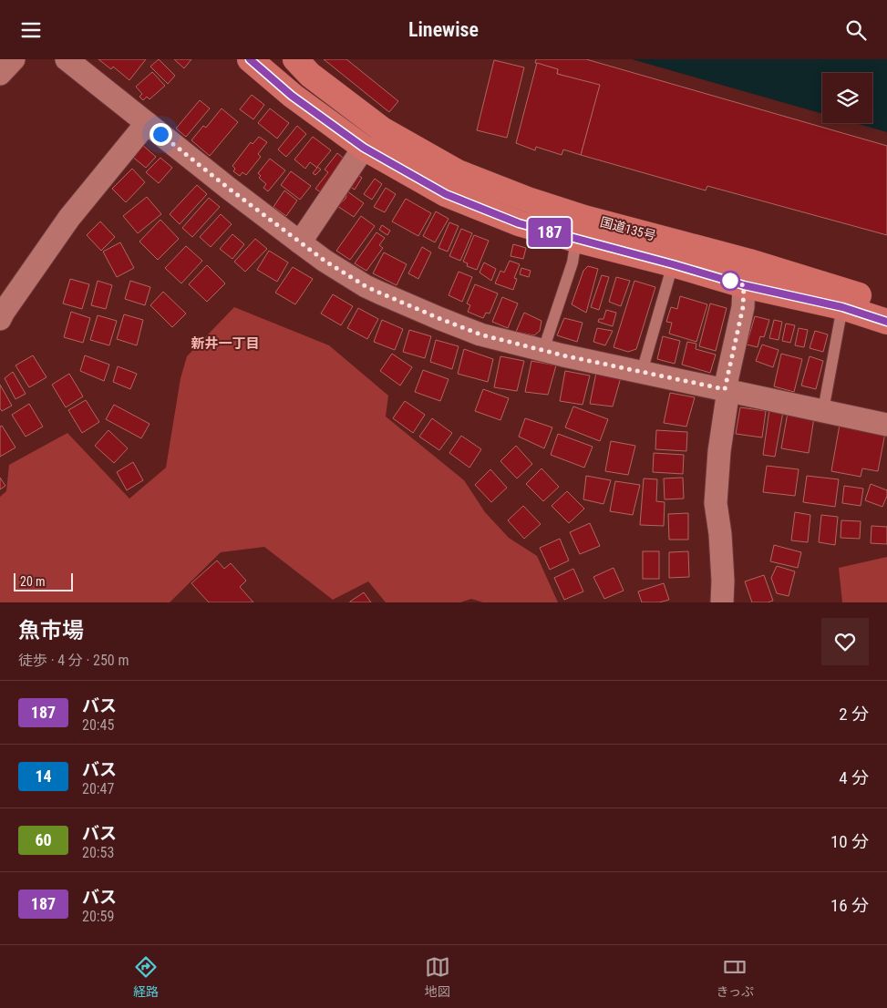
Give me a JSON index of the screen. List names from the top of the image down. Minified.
{"streets":{"highway":["国道135号"]},"districts":["新井一丁目"],"lines":["bus line 187"],"scale_bar":"20 m","page":{"header":"Linewise","on_map":"187","scale":"20 m","heading":["魚市場","徒歩 · 4 分 · 250 m"],"list":[{"mark":"187","name":"バス","note":"20:45","value":"2 分"},{"mark":"14","name":"バス","note":"20:47","value":"4 分"},{"mark":"60","name":"バス","note":"20:53","value":"10 分"},{"mark":"187","name":"バス","note":"20:59","value":"16 分"}],"tabs":["経路","地図","きっぷ"]}}
